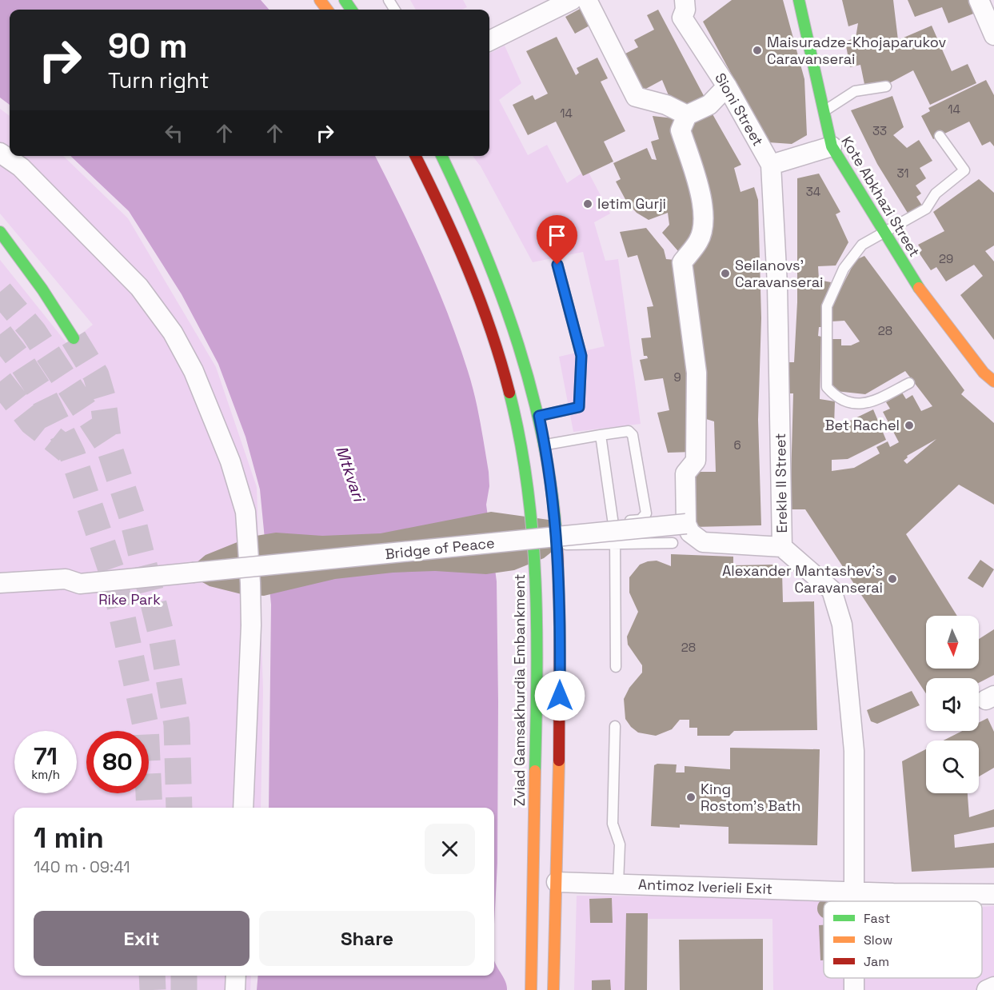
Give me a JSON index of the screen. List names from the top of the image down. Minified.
{"streets":{"main road":["Kote Abkhazi Street","Zviad Gamsakhurdia Embankment"],"street":["Sioni Street","Erekle II Street","Bridge of Peace","Antimoz Iverieli Exit"]},"crossings":[["Sioni Street","Erekle II Street"],["Erekle II Street","Antimoz Iverieli Exit"]],"water":["Mtkvari"],"parks":["Rike Park"],"places":["Maisuradze-Khojaparukov Caravanserai","Ietim Gurji","Seilanovs' Caravanserai","Bet Rachel","Alexander Mantashev's Caravanserai","King Rostom's Bath"],"house_numbers":["14","14","33","31","34","29","28","9","6","28"],"legend":["Fast","Slow","Jam"],"north":"bottom","page":{"turn":["90 m","Turn right"],"speed":"71 km/h","limit":"80","heading":["1 min","140 m · 09:41"],"buttons":["Exit","Share"]}}
